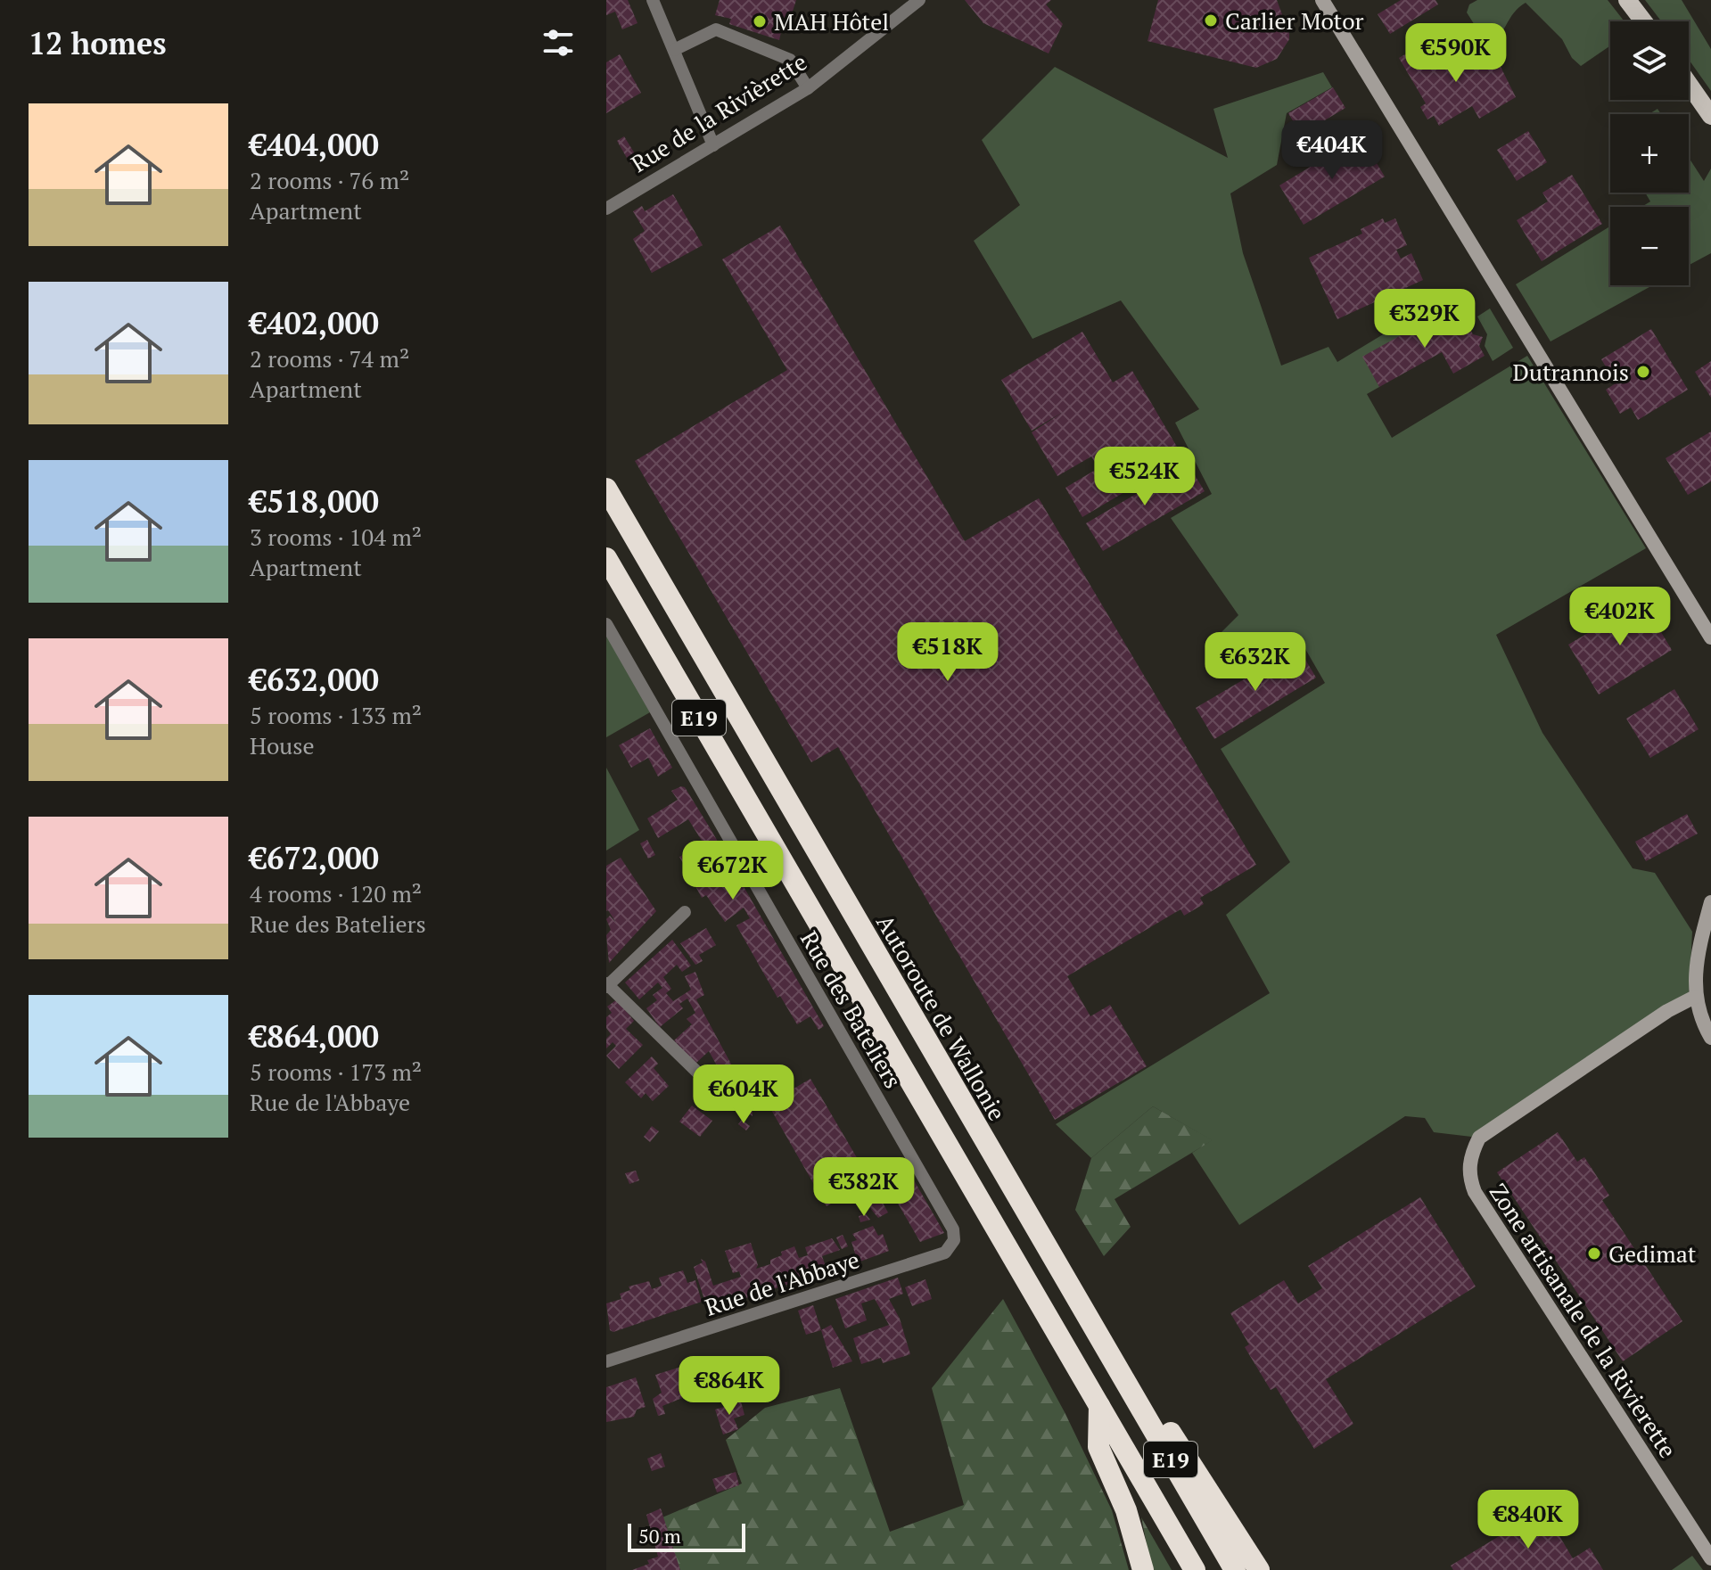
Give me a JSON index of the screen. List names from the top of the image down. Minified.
{"streets":{"highway":["E19","Autoroute de Wallonie"],"street":["Rue de la Rivièrette","Rue des Bateliers","Rue de l'Abbaye","Zone artisanale de la Rivierette"]},"crossings":[["Rue des Bateliers","Rue de l'Abbaye"]],"places":["Carlier Motor","MAH Hôtel","Dutrannois","Gedimat"],"scale_bar":"50 m","page":{"heading":"12 homes","map_buttons":["+","−"],"price":["€590K","€404K","€329K","€524K","€402K","€518K","€632K","€672K","€604K","€382K","€864K","€840K"],"list":[{"name":"€404,000","note":"2 rooms · 76 m² · Apartment"},{"name":"€402,000","note":"2 rooms · 74 m² · Apartment"},{"name":"€518,000","note":"3 rooms · 104 m² · Apartment"},{"name":"€632,000","note":"5 rooms · 133 m² · House"},{"name":"€672,000","note":"4 rooms · 120 m² · Rue des Bateliers"},{"name":"€864,000","note":"5 rooms · 173 m² · Rue de l'Abbaye"}],"scale":"50 m"}}
